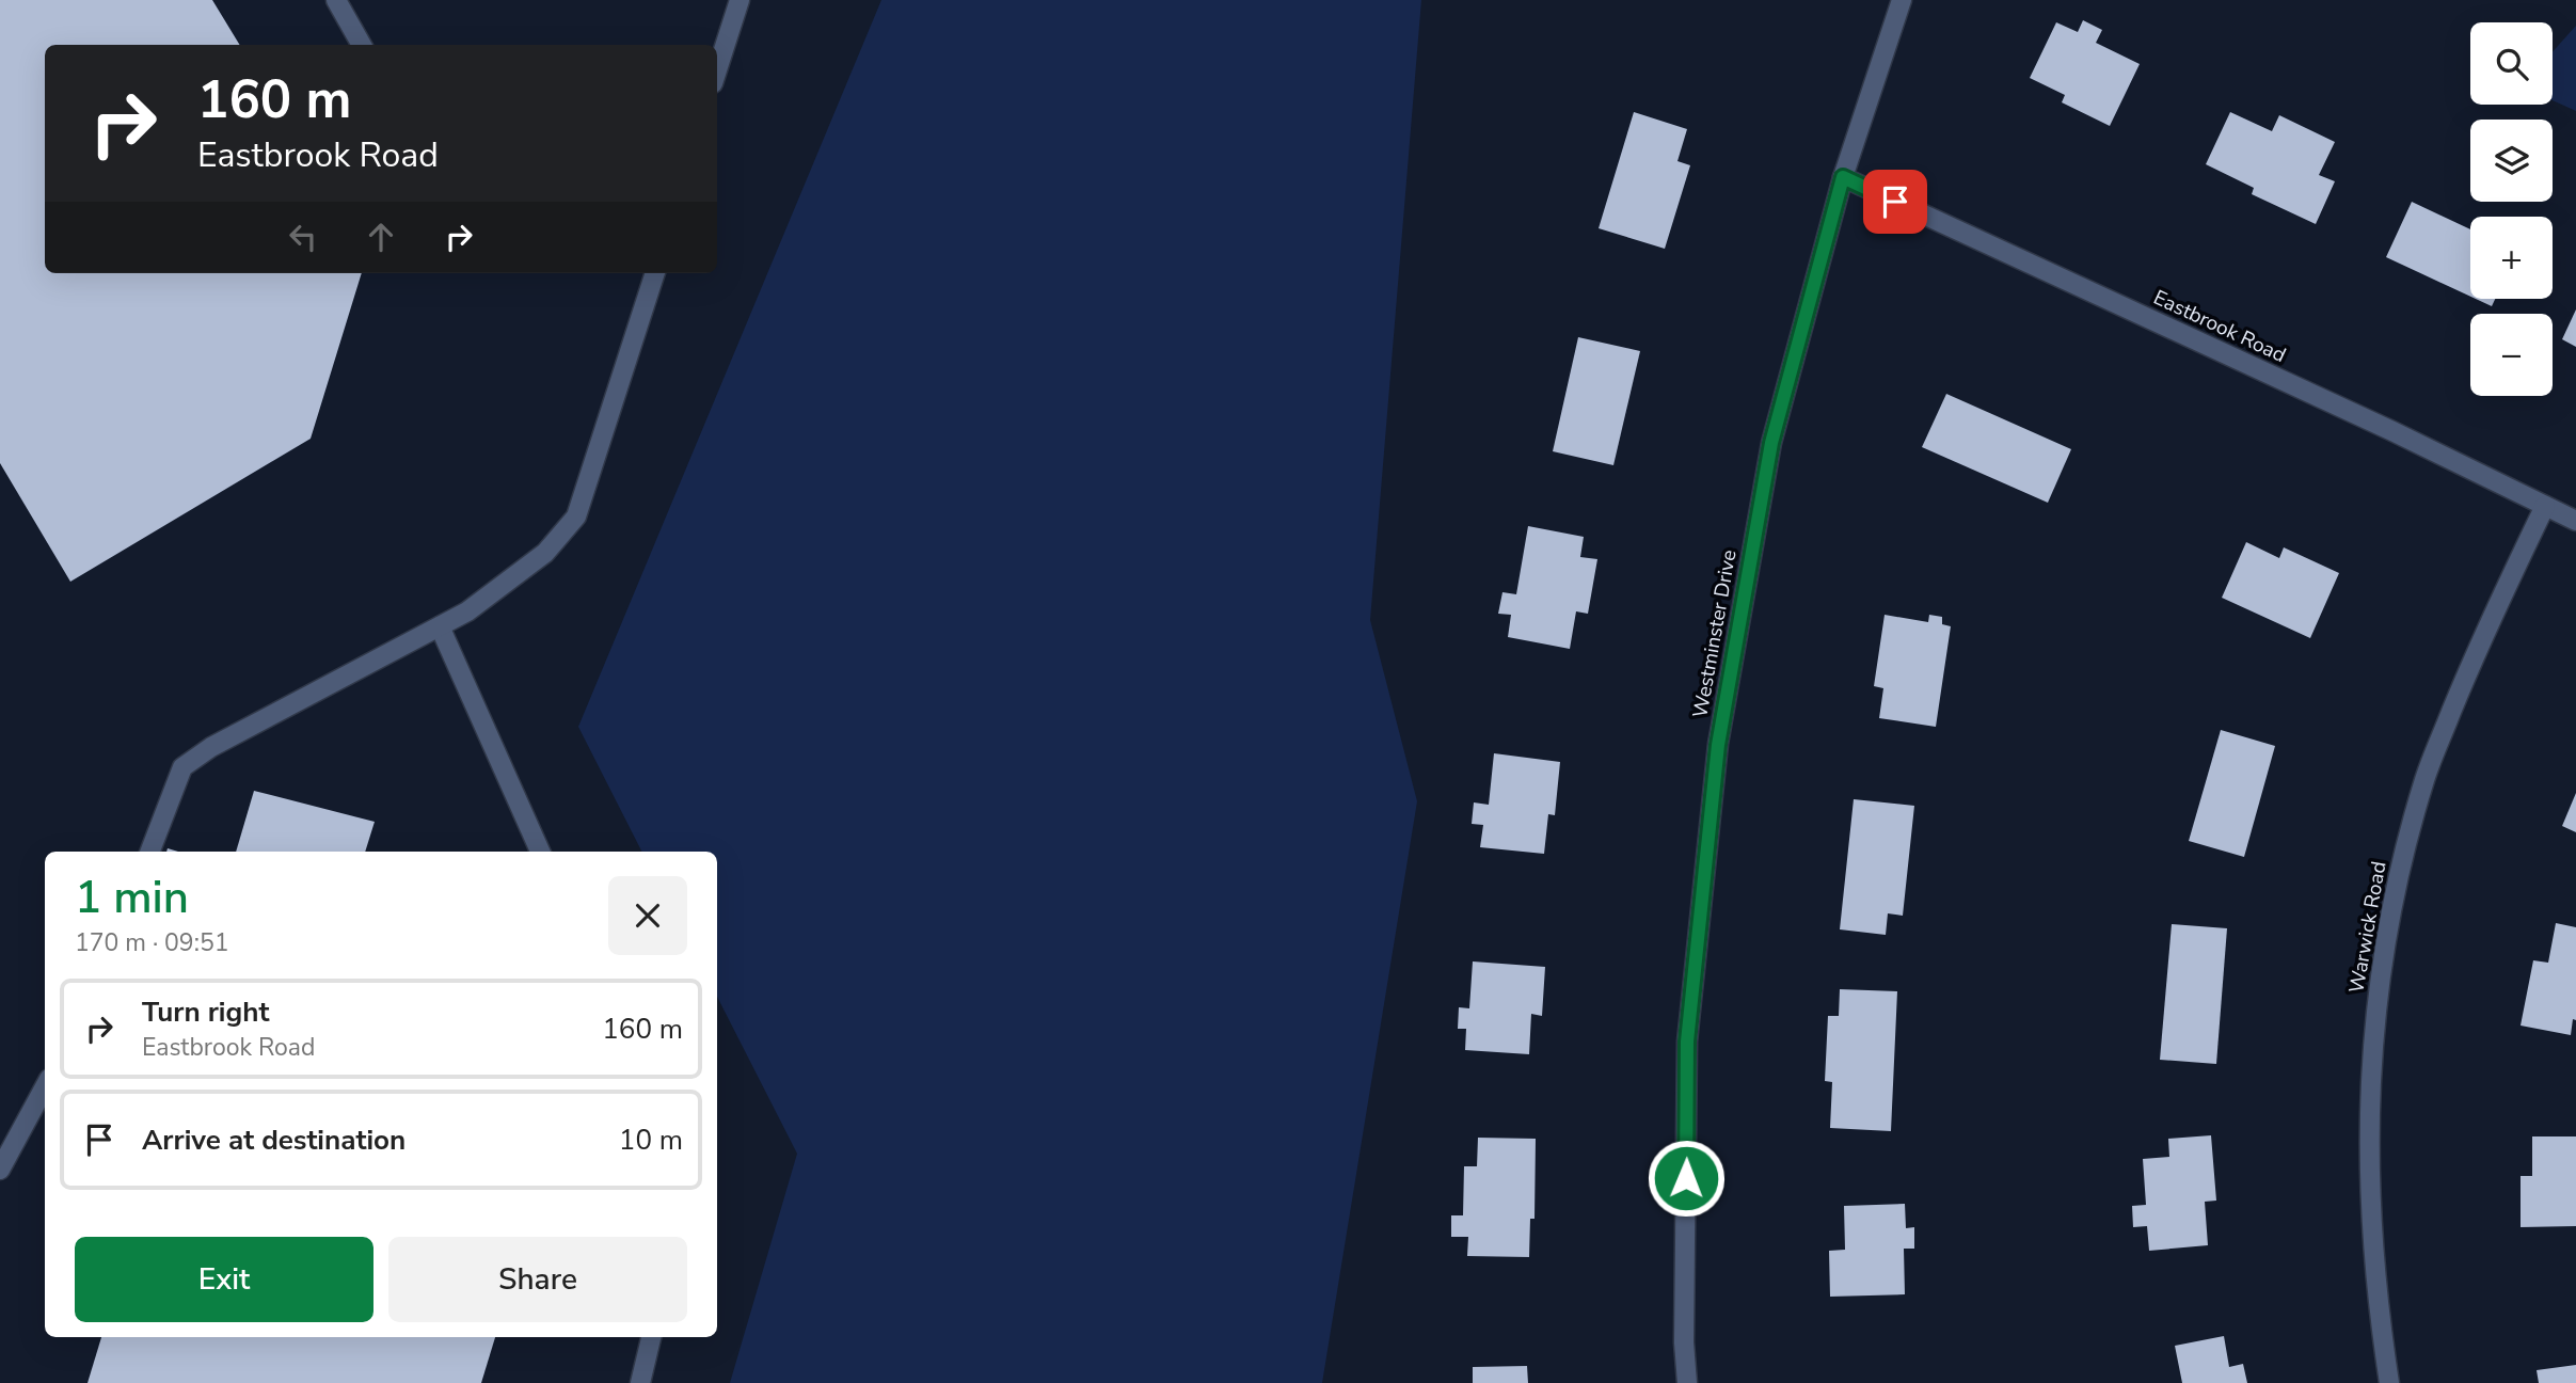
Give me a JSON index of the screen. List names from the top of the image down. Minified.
{"streets":{"street":["Eastbrook Road","Westminster Drive","Warwick Road"]},"crossings":[["Eastbrook Road","Westminster Drive"],["Eastbrook Road","Warwick Road"]],"page":{"map_buttons":["+","−"],"turn":["160 m","Eastbrook Road"],"heading":["1 min","170 m · 09:51"],"list":[{"name":"Turn right","note":"Eastbrook Road","value":"160 m"},{"name":"Arrive at destination","value":"10 m"}],"buttons":["Exit","Share"]}}
